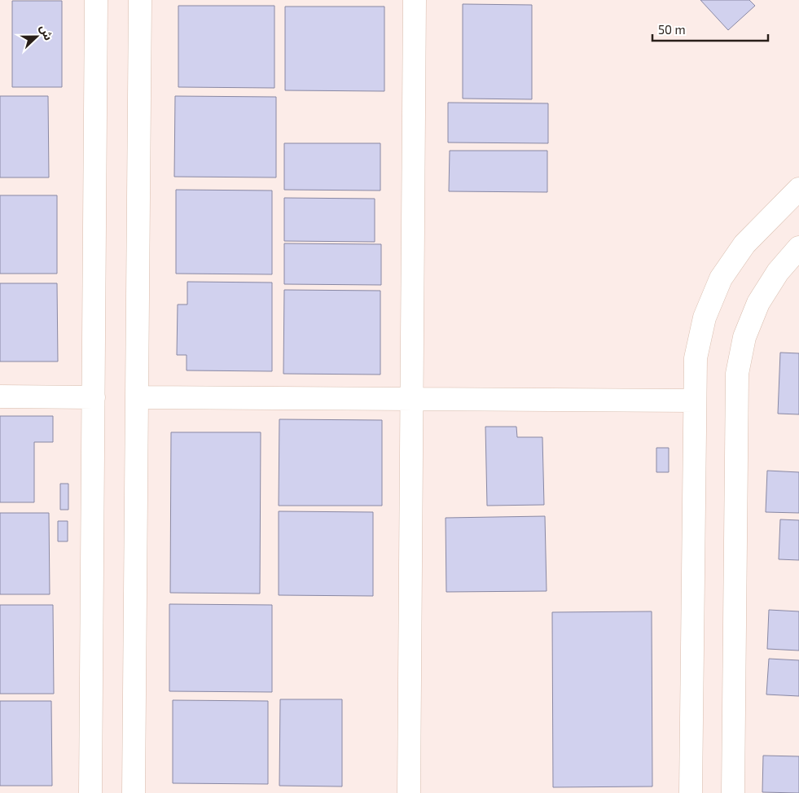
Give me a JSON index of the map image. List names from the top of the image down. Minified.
{"scale_bar":"50 m","north":"right"}
